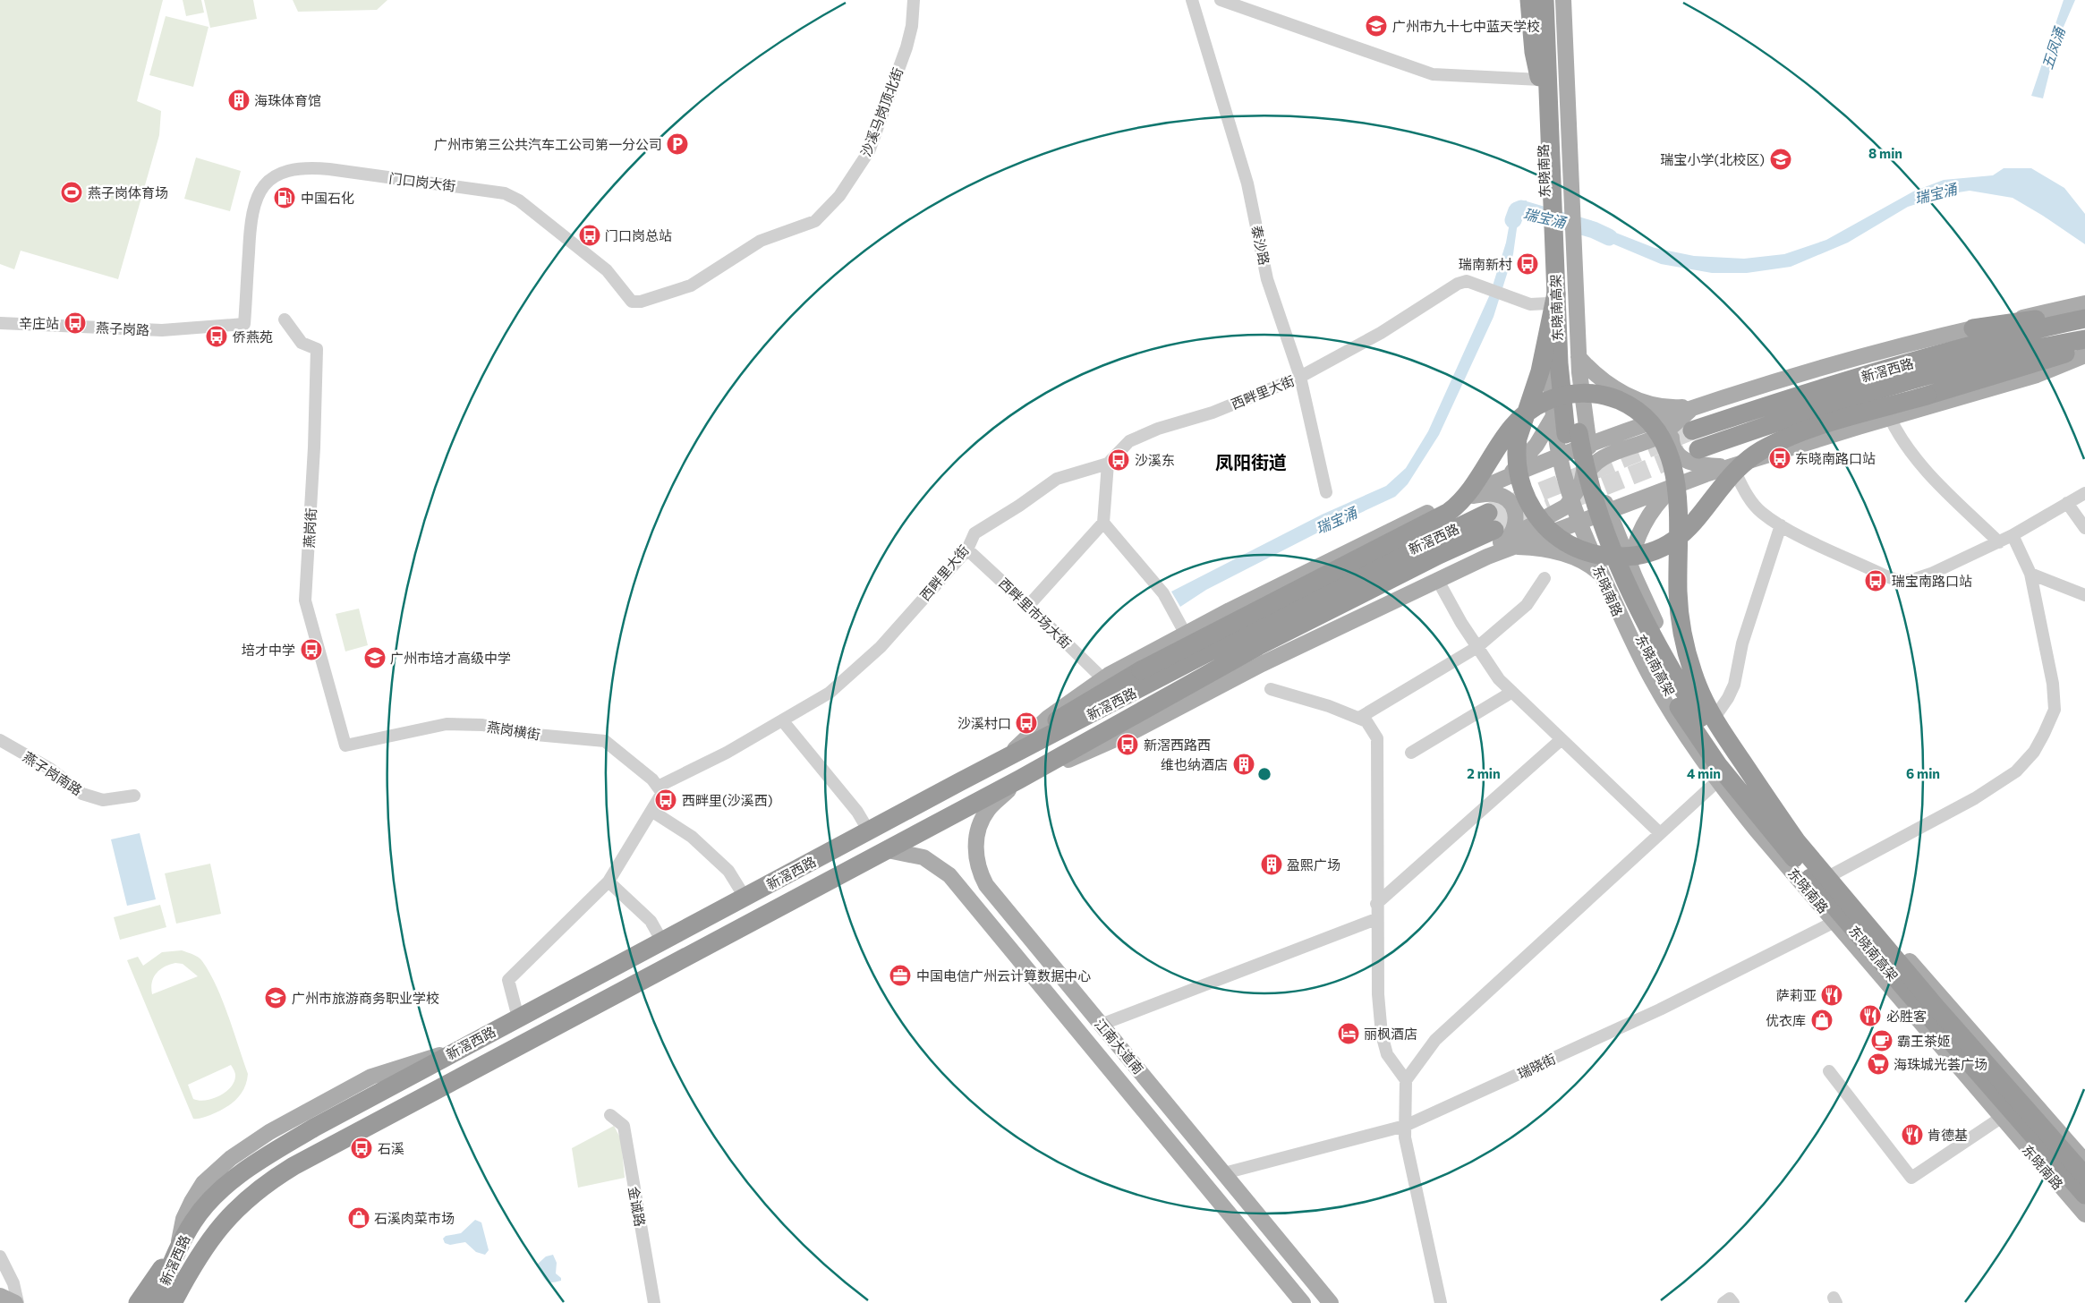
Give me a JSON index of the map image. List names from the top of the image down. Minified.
{"streets":{"highway":["东晓南高架","新滘西路"],"main road":["东晓南路","江南大道南"],"street":["沙溪马岗顶北街","门口岗大街","泰沙路","燕子岗路","西畔里大街","燕岗街","西畔里市场大街","燕岗横街","燕子岗南路","瑞晓街","金诚路"]},"crossings":[["沙溪马岗顶北街","门口岗大街"],["东晓南路","东晓南高架"],["东晓南路","西畔里大街"],["东晓南路","瑞晓街"],["门口岗大街","燕子岗路"],["泰沙路","西畔里大街"],["东晓南高架","西畔里大街"],["新滘西路","江南大道南"],["西畔里大街","西畔里市场大街"],["西畔里大街","燕岗横街"],["燕岗街","燕岗横街"],["江南大道南","瑞晓街"]],"districts":["凤阳街道"],"water":["五凤涌","瑞宝涌"],"places":{"school or university":["广州市九十七中蓝天学校","瑞宝小学(北校区)","广州市培才高级中学","广州市旅游商务职业学校"],"building":["海珠体育馆","维也纳酒店","盈熙广场"],"parking":["广州市第三公共汽车工公司第一分公司"],"sports":["燕子岗体育场"],"fuel station":["中国石化"],"bus stop":["门口岗总站","瑞南新村","辛庄站","侨燕苑","东晓南路口站","沙溪东","瑞宝南路口站","培才中学","沙溪村口","新滘西路西","西畔里(沙溪西)","石溪"],"office":["中国电信广州云计算数据中心"],"restaurant":["萨莉亚","必胜客","肯德基"],"shop":["优衣库","石溪肉菜市场"],"hotel":["丽枫酒店"],"cafe":["霸王茶姬"],"supermarket":["海珠城光荟广场"]},"rings":["8 min","2 min","4 min","6 min"]}
